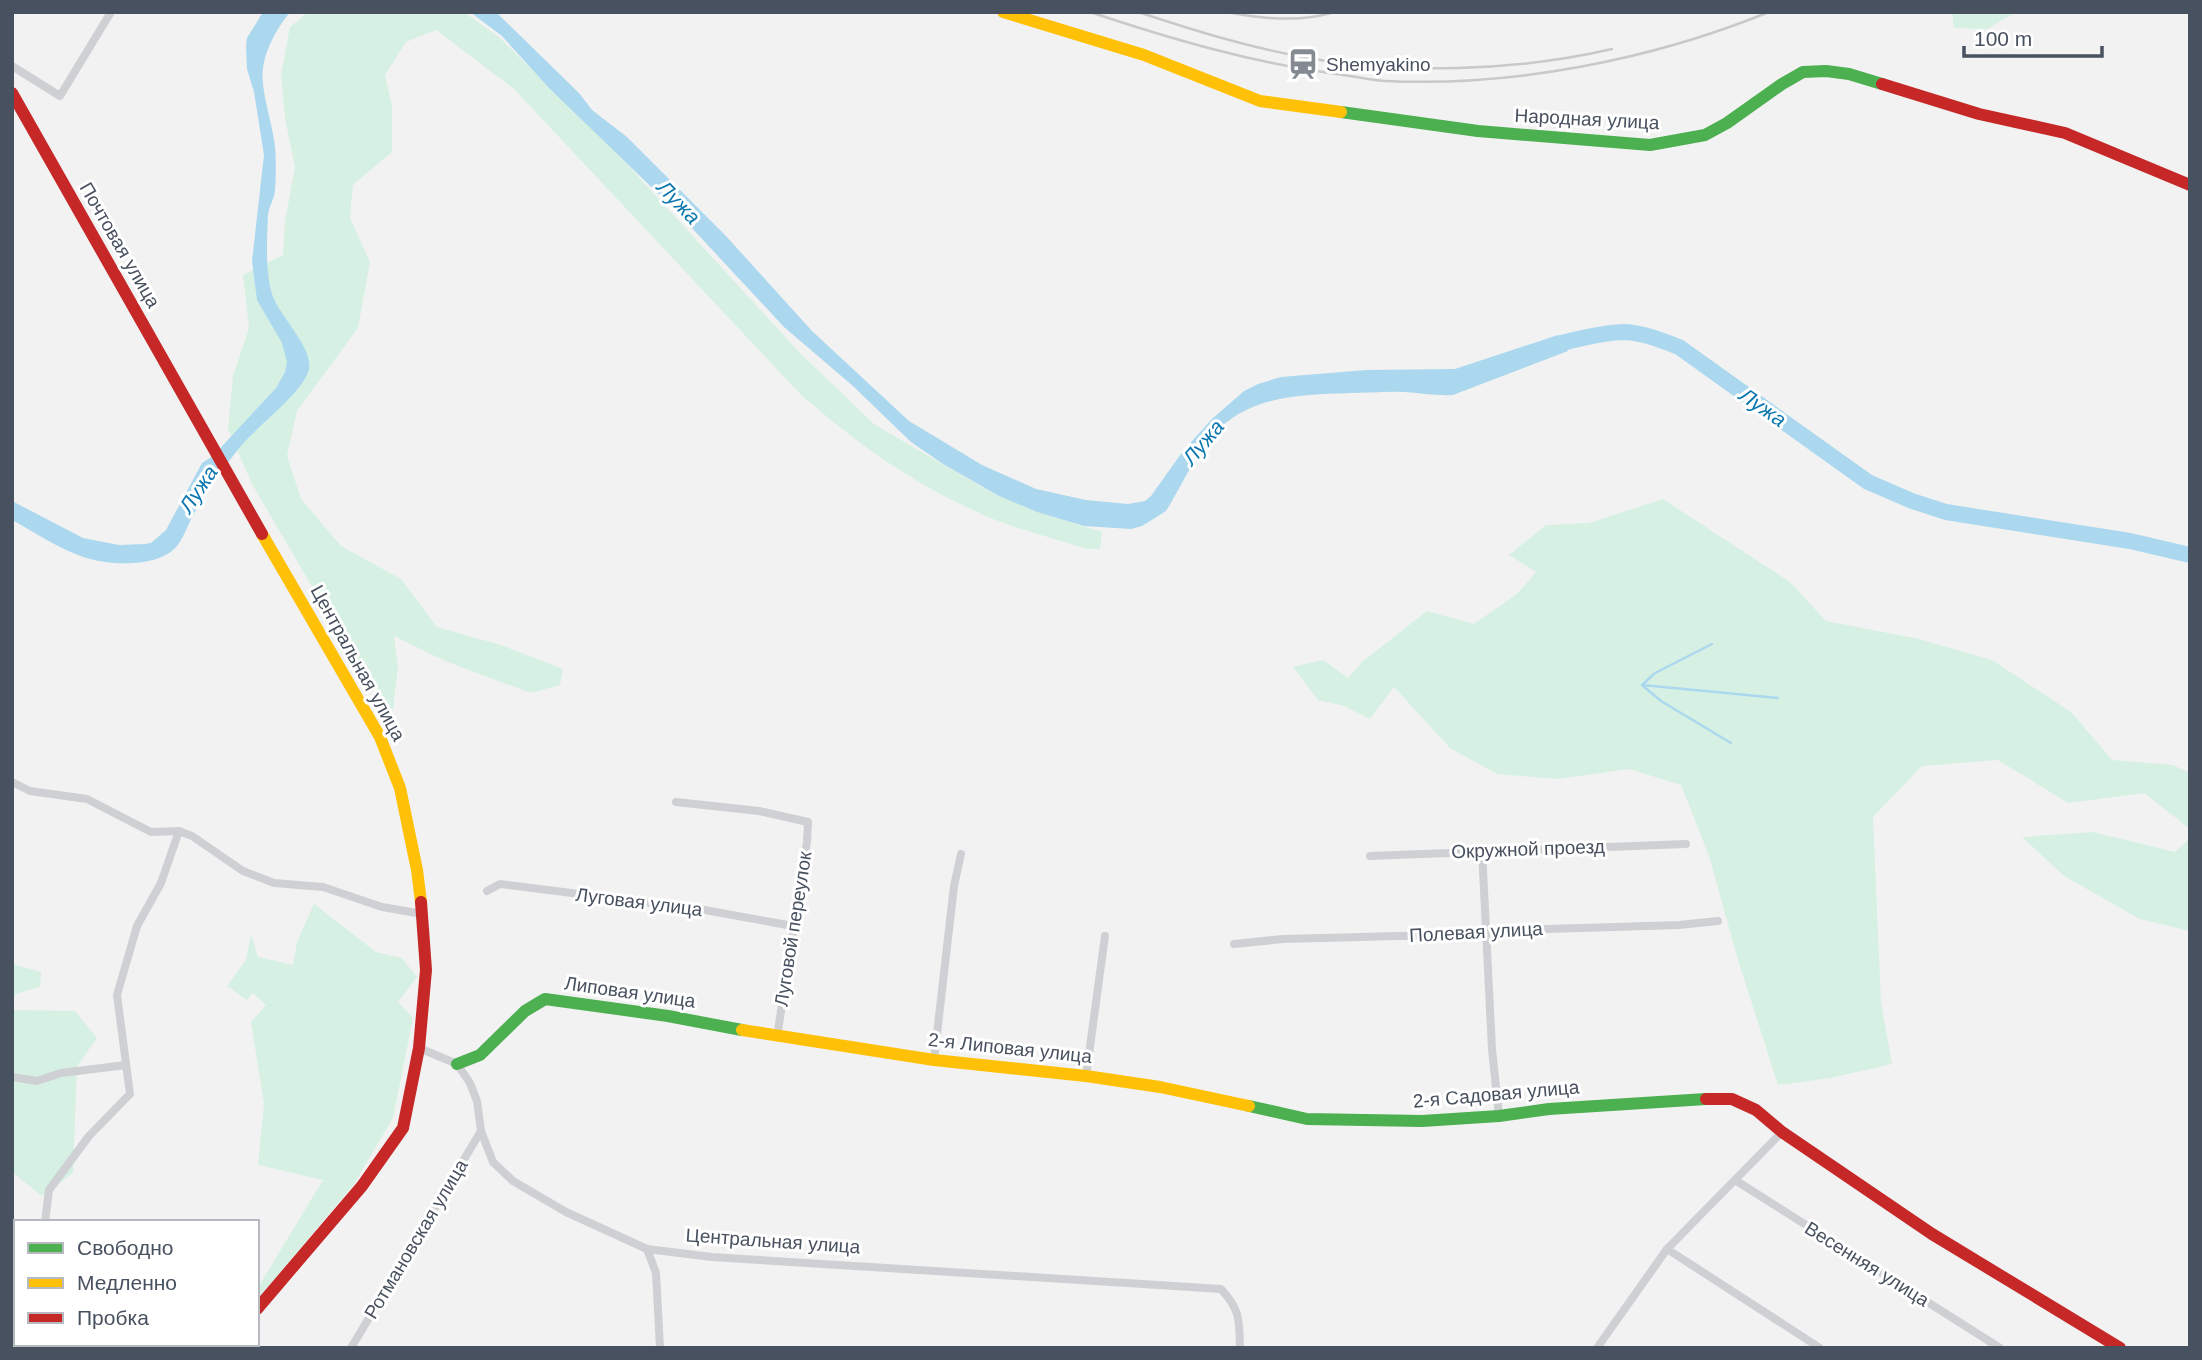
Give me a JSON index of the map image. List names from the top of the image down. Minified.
{"streets":{"street":["Народная улица","Почтовая улица","Центральная улица","Окружной проезд","Луговая улица","Луговой переулок","Полевая улица","Липовая улица","2-я Липовая улица","2-я Садовая улица","Ротмановская улица","Весенняя улица"]},"crossings":[["Почтовая улица","Центральная улица"],["Центральная улица","Липовая улица"],["Центральная улица","Ротмановская улица"],["Луговая улица","Луговой переулок"],["Луговой переулок","Липовая улица"],["Луговой переулок","2-я Липовая улица"],["Липовая улица","2-я Липовая улица"],["2-я Липовая улица","2-я Садовая улица"]],"water":["Лужа"],"places":{"station":["Shemyakino"]},"legend":["Свободно","Медленно","Пробка"],"scale_bar":"100 m"}
